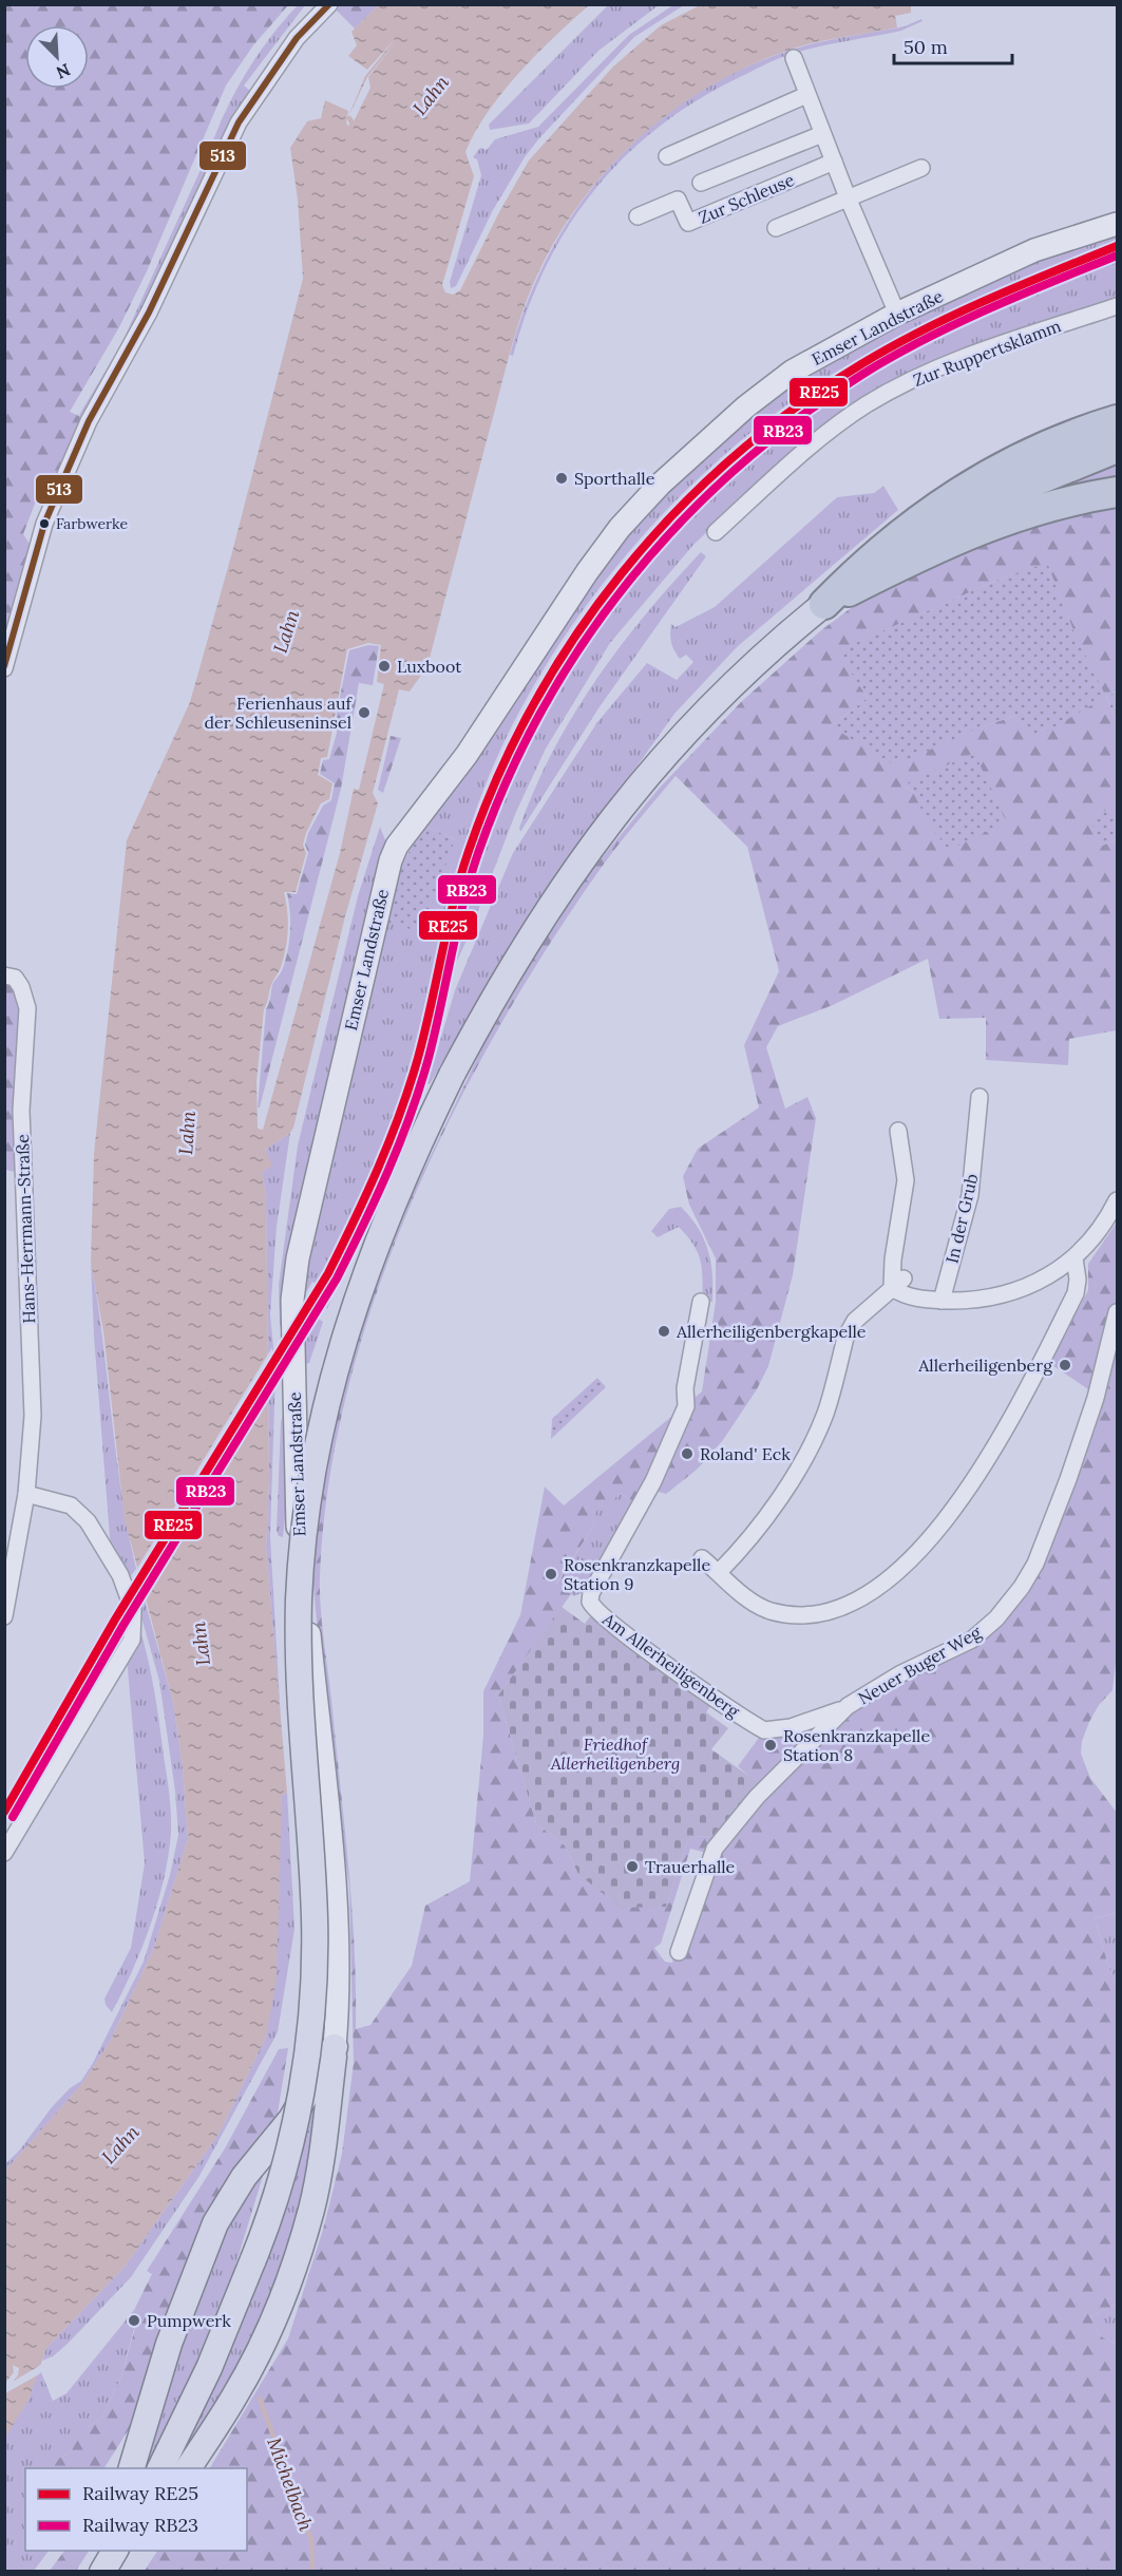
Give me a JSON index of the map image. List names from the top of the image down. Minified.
{"streets":{"street":["Zur Schleuse","Emser Landstraße","Zur Ruppertsklamm","In der Grub","Hans-Herrmann-Straße","Am Allerheiligenberg","Neuer Buger Weg"]},"crossings":[["Am Allerheiligenberg","Neuer Buger Weg"]],"water":["Lahn","Michelbach"],"parks":["Friedhof Allerheiligenberg"],"places":["Sporthalle","Farbwerke","Luxboot","Ferienhaus auf der Schleuseninsel","Allerheiligenbergkapelle","Allerheiligenberg","Roland' Eck","Rosenkranzkapelle Station 9","Rosenkranzkapelle Station 8","Trauerhalle","Pumpwerk"],"lines":["transit line 513","rail line RE25","rail line RB23"],"legend":["Railway RE25","Railway RB23"],"scale_bar":"50 m","north":"bottom right"}
